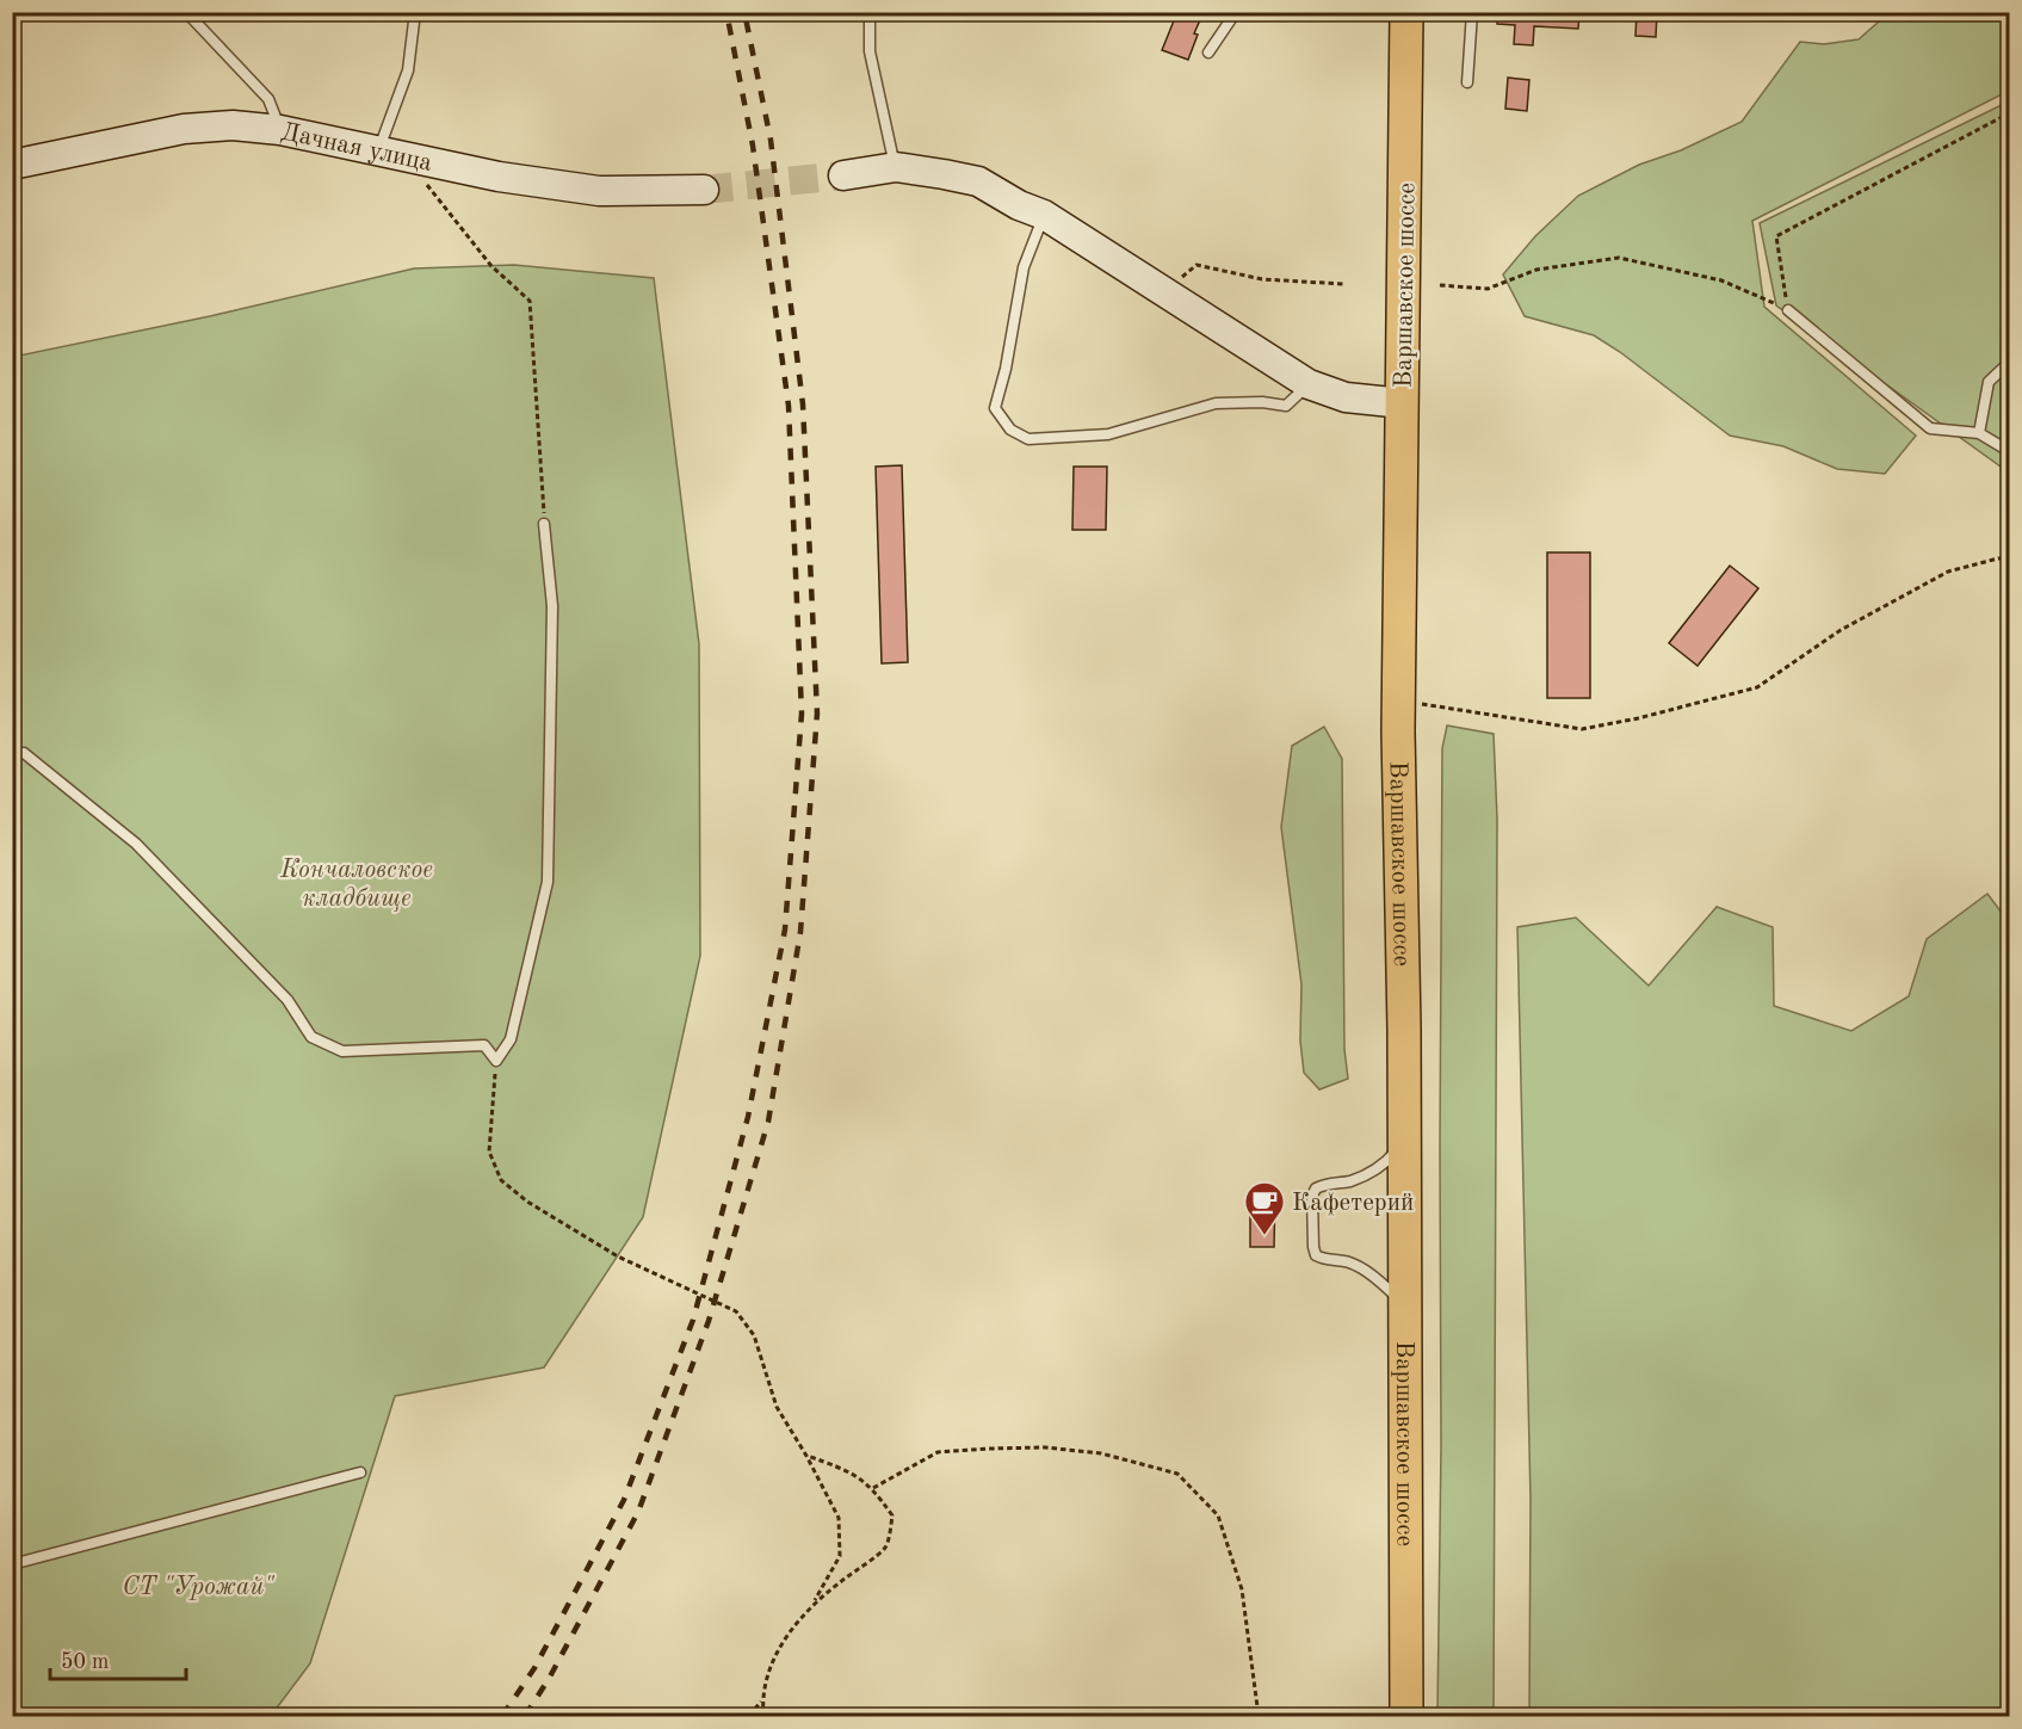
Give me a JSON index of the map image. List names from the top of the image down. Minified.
{"streets":{"main road":["Варшавское шоссе"],"street":["Дачная улица"]},"parks":["Кончаловское кладбище","СТ \"Урожай\""],"places":{"cafe":["Кафетерий"]},"scale_bar":"50 m"}
